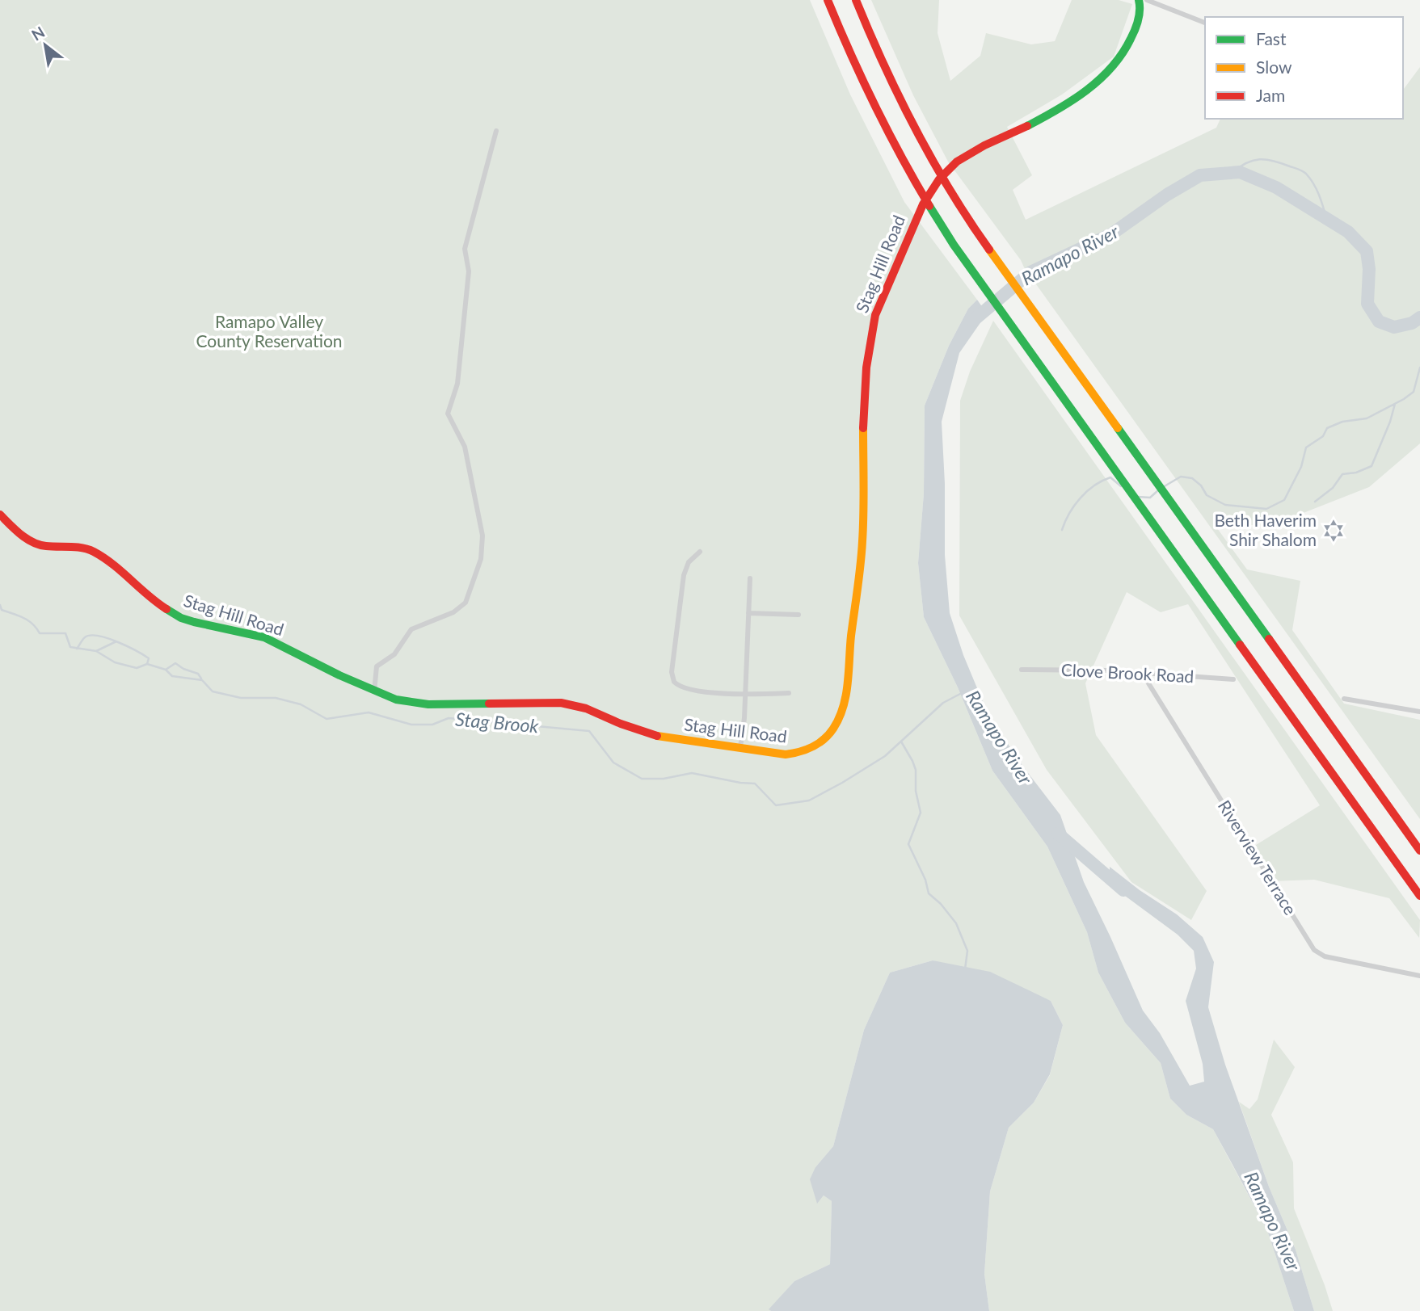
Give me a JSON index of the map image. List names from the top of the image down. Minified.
{"streets":{"main road":["Stag Hill Road"],"street":["Clove Brook Road","Riverview Terrace"]},"crossings":[["Clove Brook Road","Riverview Terrace"]],"water":["Ramapo River","Stag Brook"],"parks":["Ramapo Valley County Reservation"],"places":{"synagogue":["Beth Haverim Shir Shalom"]},"legend":["Fast","Slow","Jam"],"north":"top left"}
